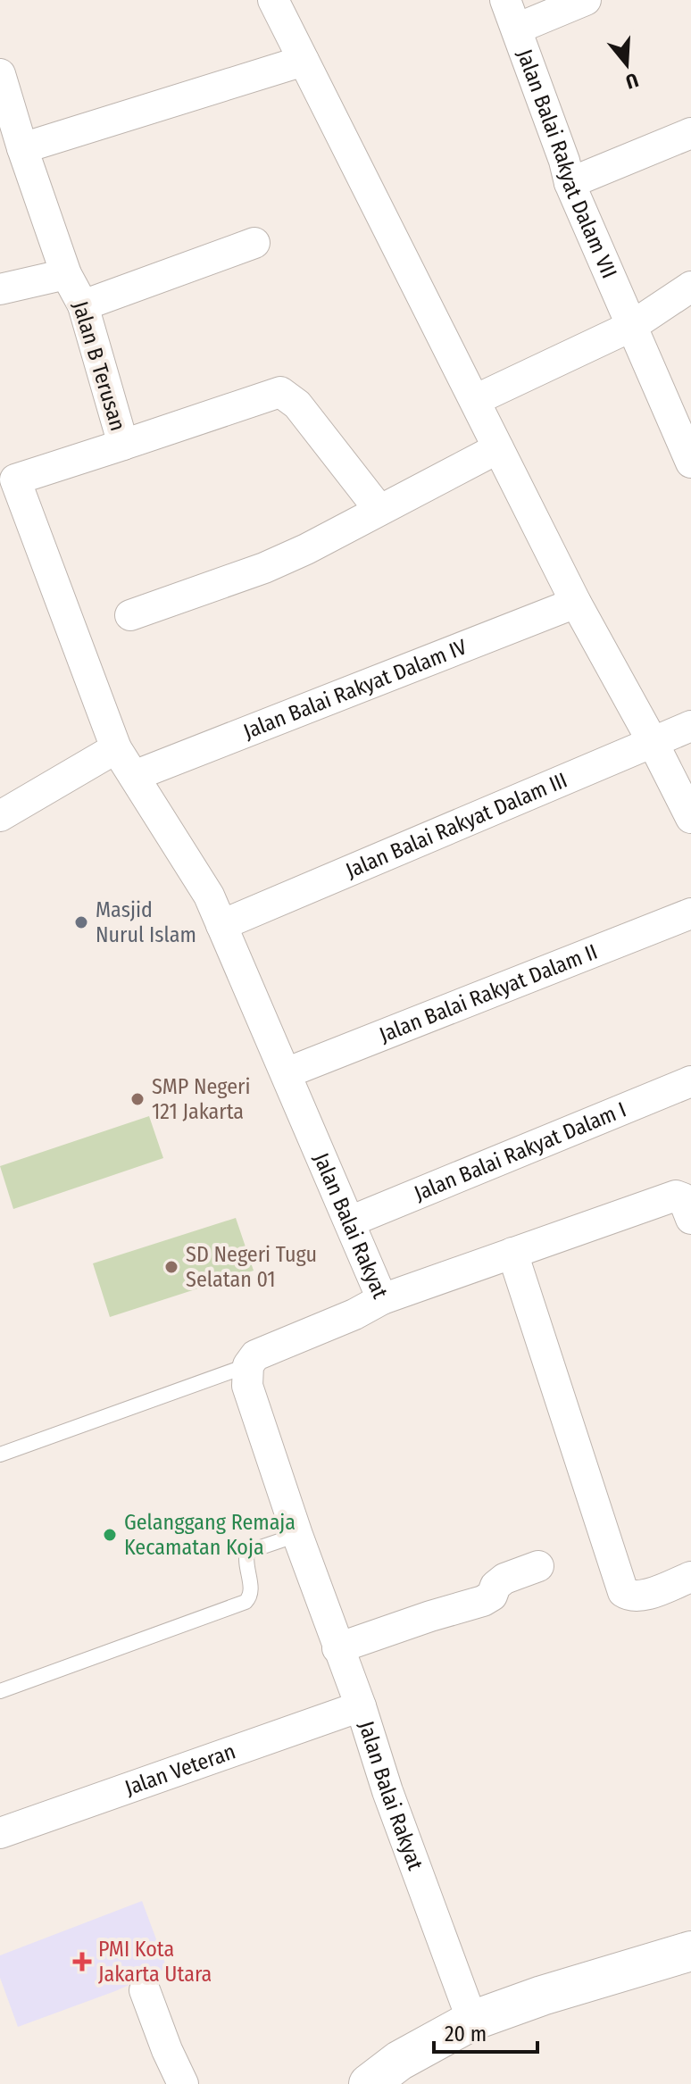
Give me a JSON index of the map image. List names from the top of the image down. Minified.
{"streets":{"street":["Jalan Balai Rakyat Dalam VII","Jalan B Terusan","Jalan Balai Rakyat Dalam IV","Jalan Balai Rakyat Dalam III","Jalan Balai Rakyat Dalam II","Jalan Balai Rakyat Dalam I","Jalan Balai Rakyat","Jalan Veteran"]},"crossings":[["Jalan B Terusan","Jalan Balai Rakyat"],["Jalan Balai Rakyat Dalam IV","Jalan Balai Rakyat"],["Jalan Balai Rakyat Dalam III","Jalan Balai Rakyat"],["Jalan Balai Rakyat Dalam II","Jalan Balai Rakyat"],["Jalan Balai Rakyat Dalam I","Jalan Balai Rakyat"],["Jalan Balai Rakyat","Jalan Veteran"]],"places":{"other":["Masjid Nurul Islam","SMP Negeri 121 Jakarta","SD Negeri Tugu Selatan 01","Gelanggang Remaja Kecamatan Koja"],"health":["PMI Kota Jakarta Utara"]},"scale_bar":"20 m","north":"bottom"}
